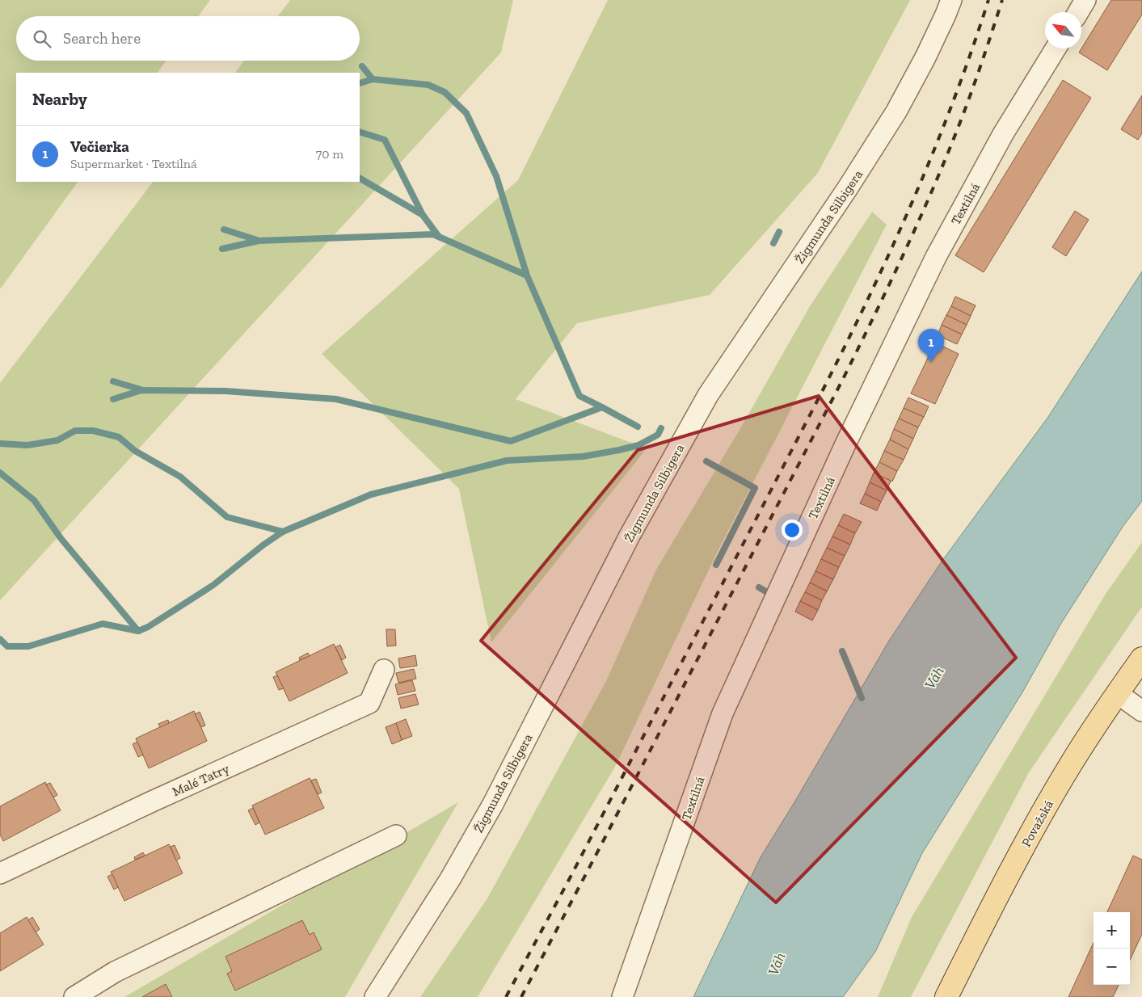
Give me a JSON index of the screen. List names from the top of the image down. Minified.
{"streets":{"main road":["Považská"],"street":["Textilná","Žigmunda Silbigera","Malé Tatry"]},"water":["Váh"],"north":"top left","page":{"search":"Search here","heading":"Nearby","list":[{"mark":"1","name":"Večierka","note":"Supermarket · Textilná","value":"70 m"}],"pins":"1","map_buttons":["+","−"]}}
